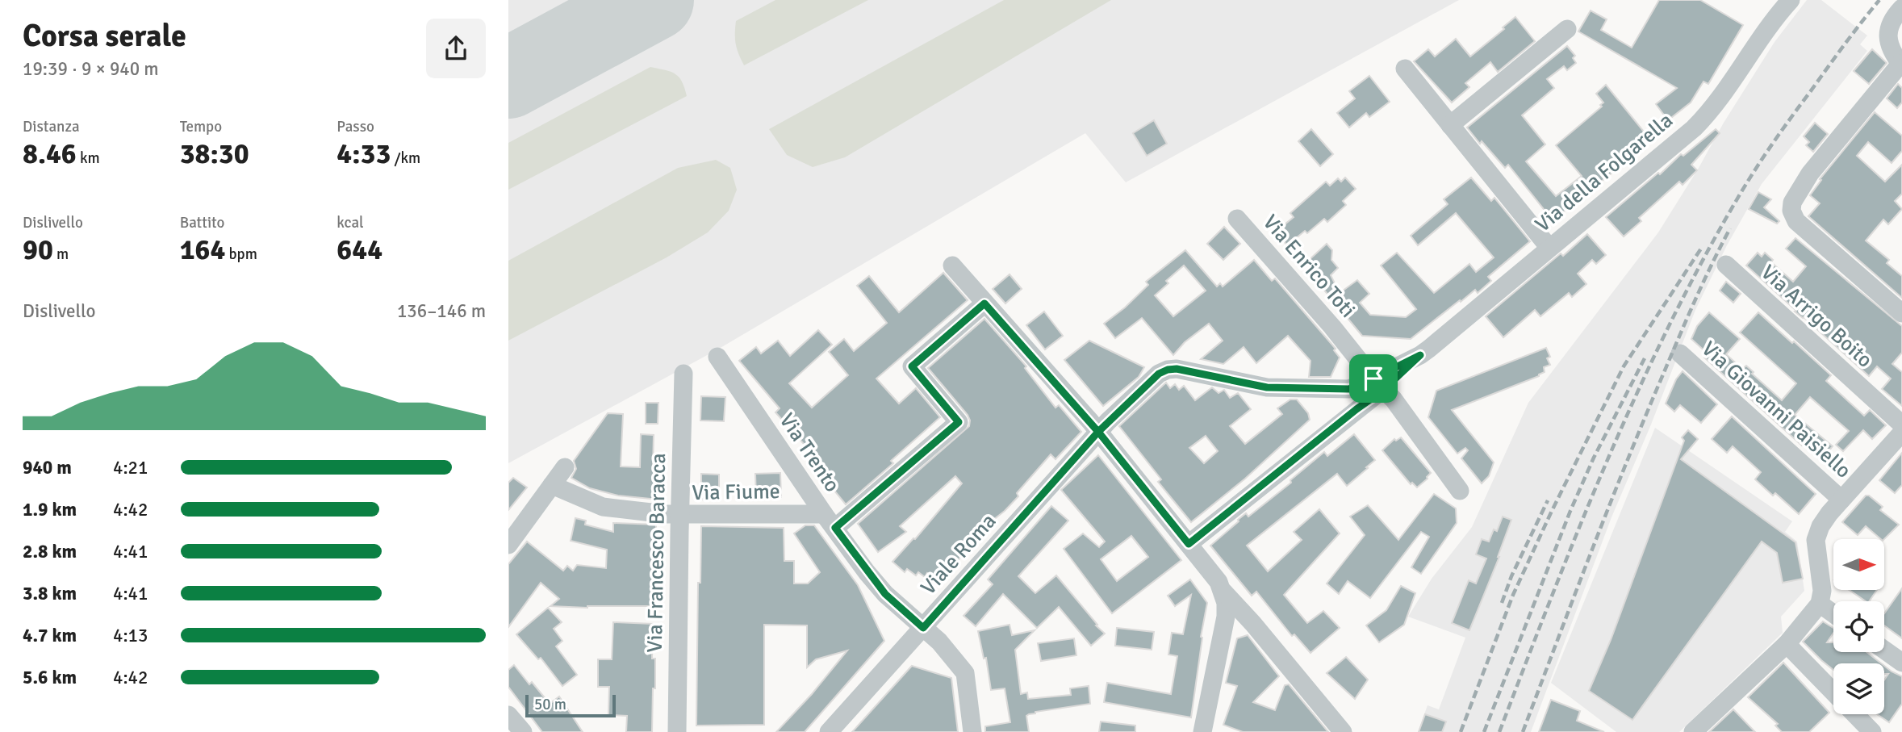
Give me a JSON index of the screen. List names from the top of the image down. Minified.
{"streets":{"street":["Via della Folgarella","Via Enrico Toti","Via Arrigo Boito","Via Giovanni Paisiello","Via Trento","Via Fiume","Via Francesco Baracca","Viale Roma"]},"crossings":[["Via della Folgarella","Via Enrico Toti"],["Via Trento","Via Fiume"],["Via Trento","Viale Roma"],["Via Fiume","Via Francesco Baracca"]],"scale_bar":"50 m","north":"right","page":{"heading":["Corsa serale","19:39 · 9 × 940 m"],"stats":[["Distanza","8.46 km"],["Tempo","38:30"],["Passo","4:33 /km"],["Dislivello","90 m"],["Battito","164 bpm"],["kcal","644"]],"chart":["Dislivello","136–146 m"],"list":[{"name":"940 m","note":"4:21"},{"name":"1.9 km","note":"4:42"},{"name":"2.8 km","note":"4:41"},{"name":"3.8 km","note":"4:41"},{"name":"4.7 km","note":"4:13"},{"name":"5.6 km","note":"4:42"}],"scale":"50 m"}}
